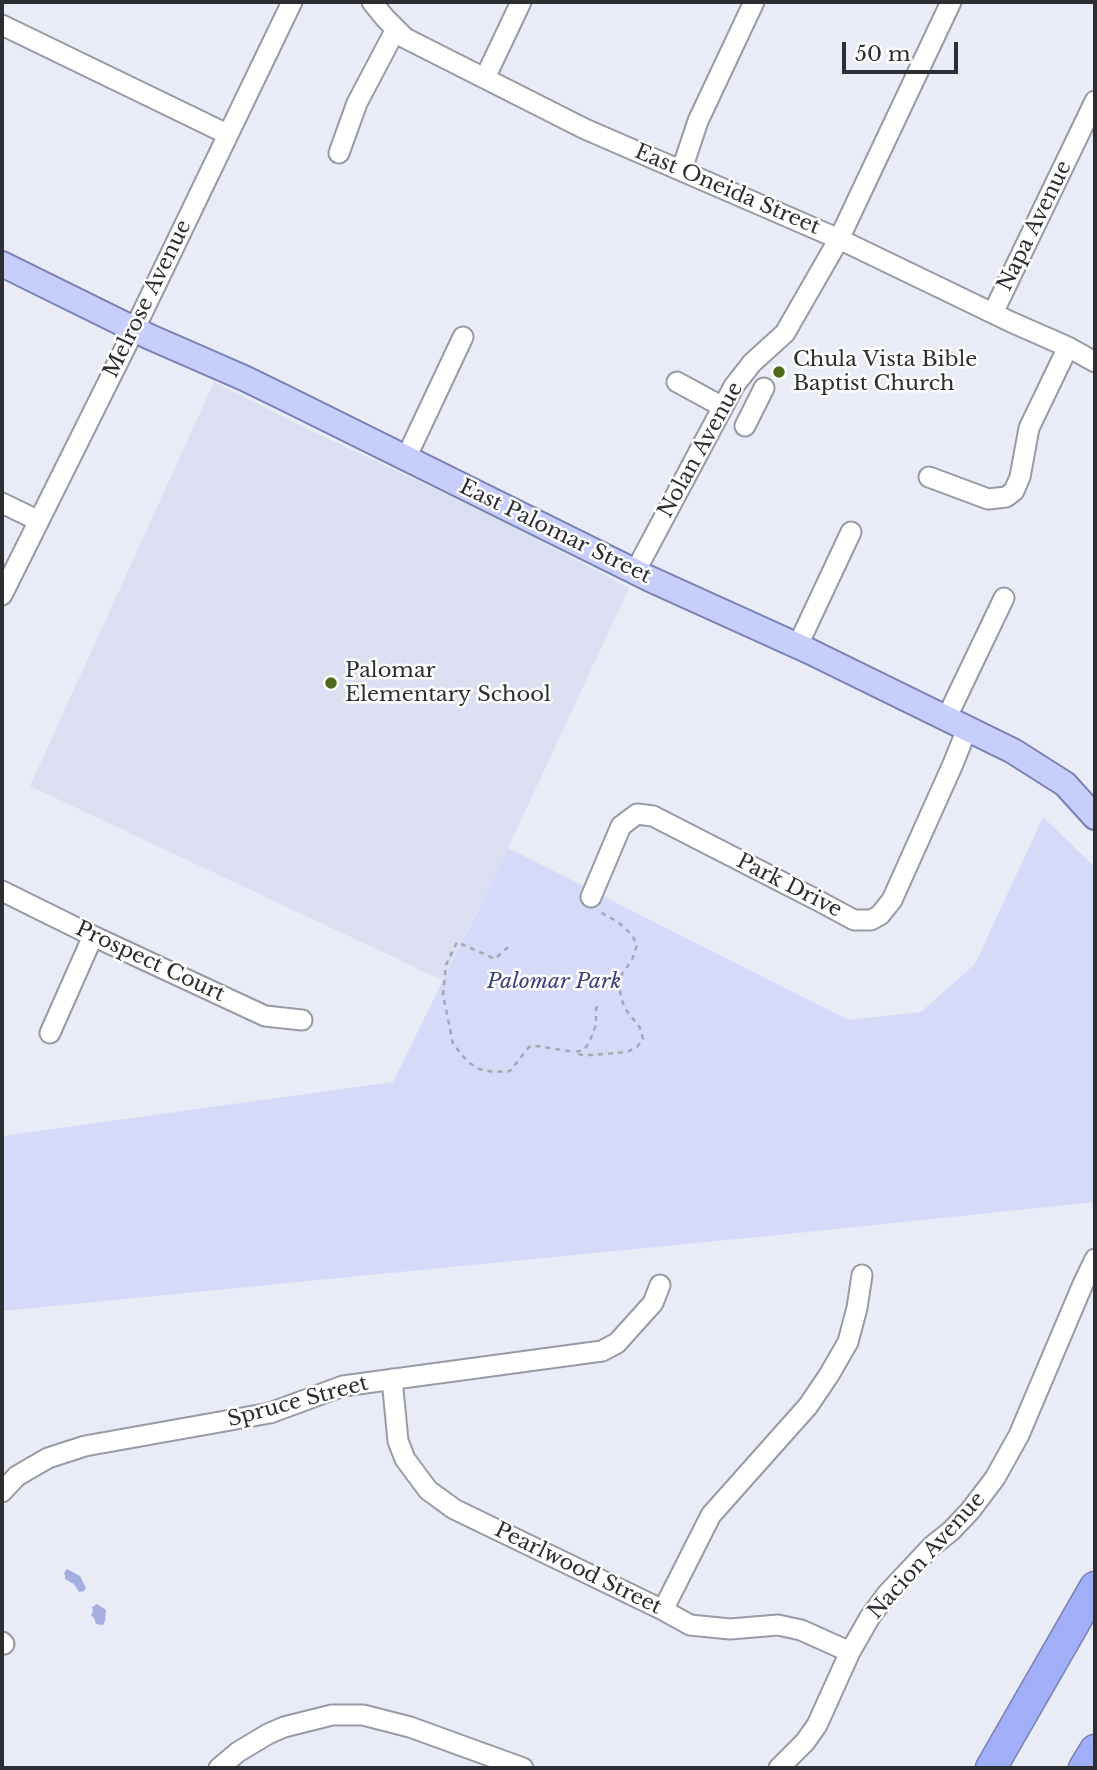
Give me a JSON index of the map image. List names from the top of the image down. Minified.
{"streets":{"main road":["East Palomar Street"],"street":["East Oneida Street","Napa Avenue","Melrose Avenue","Nolan Avenue","Park Drive","Prospect Court","Spruce Street","Nacion Avenue","Pearlwood Street"]},"crossings":[["East Oneida Street","Napa Avenue"],["East Oneida Street","Nolan Avenue"],["Melrose Avenue","East Palomar Street"],["Nolan Avenue","East Palomar Street"],["East Palomar Street","Park Drive"],["Spruce Street","Pearlwood Street"],["Nacion Avenue","Pearlwood Street"]],"parks":["Palomar Park"],"places":["Chula Vista Bible Baptist Church","Palomar Elementary School"],"scale_bar":"50 m"}
